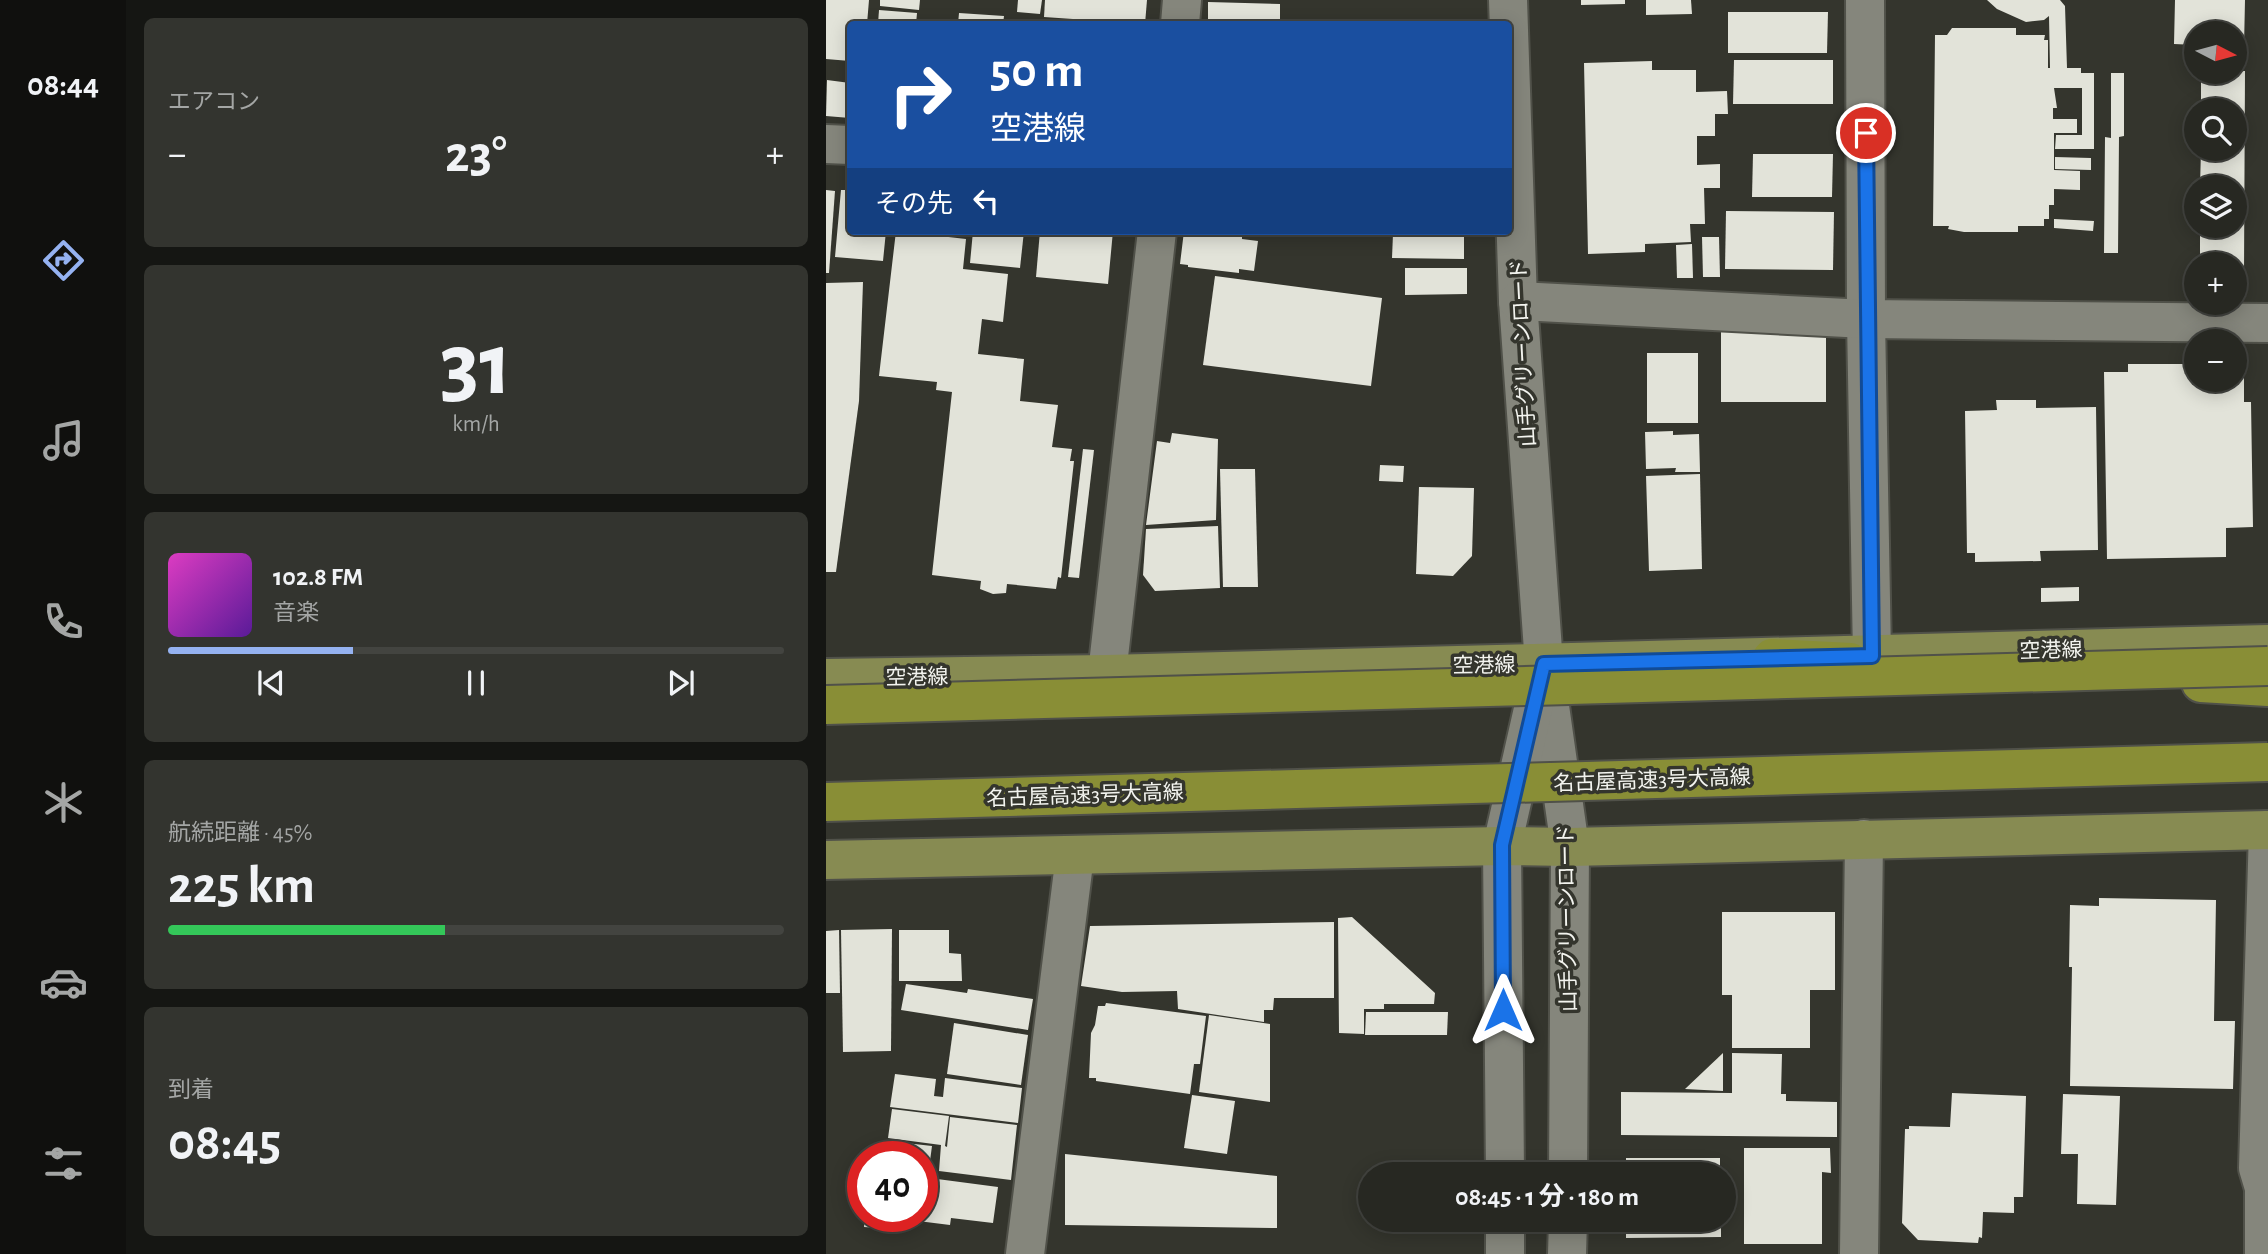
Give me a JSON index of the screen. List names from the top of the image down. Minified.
{"streets":{"highway":["名古屋高速3号大高線"],"main road":["空港線"],"street":["山手グリーンロード"]},"crossings":[["山手グリーンロード","空港線"]],"north":"right","page":{"tabs":"08:44","tile":["エアコン",["31","km/h"],["航続距離 · 45%","225 km"],["到着","08:45"]],"map_buttons":["+","−"],"turn":["50 m","空港線"],"heat":["−","23°","+"],"then":"その先","song":["102.8 FM","音楽"],"limit":"40","trip":"08:45 · 1 分 · 180 m"}}
